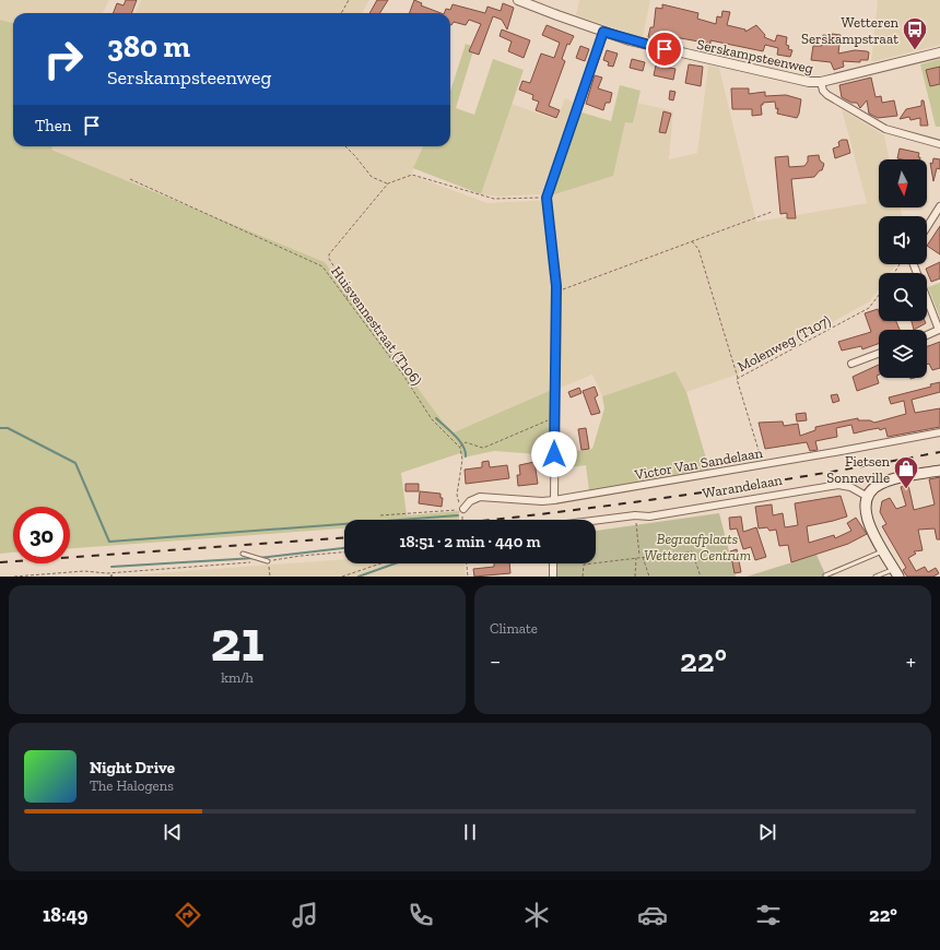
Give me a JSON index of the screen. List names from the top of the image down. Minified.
{"streets":{"street":["Serskampsteenweg","Victor Van Sandelaan","Warandelaan"],"path":["Huisvennestraat (T106)","Molenweg (T107)"]},"crossings":[["Molenweg (T107)","Victor Van Sandelaan"]],"parks":["Begraafplaats Wetteren Centrum"],"places":{"bus stop":["Wetteren Serskampstraat"],"shop":["Fietsen Sonneville"]},"north":"bottom","page":{"turn":["380 m","Serskampsteenweg"],"then":"Then","limit":"30","trip":"18:51 · 2 min · 440 m","tile":[["21","km/h"],"Climate"],"heat":["−","22°","+"],"song":["Night Drive","The Halogens"],"tabs":["18:49","22°"]}}
